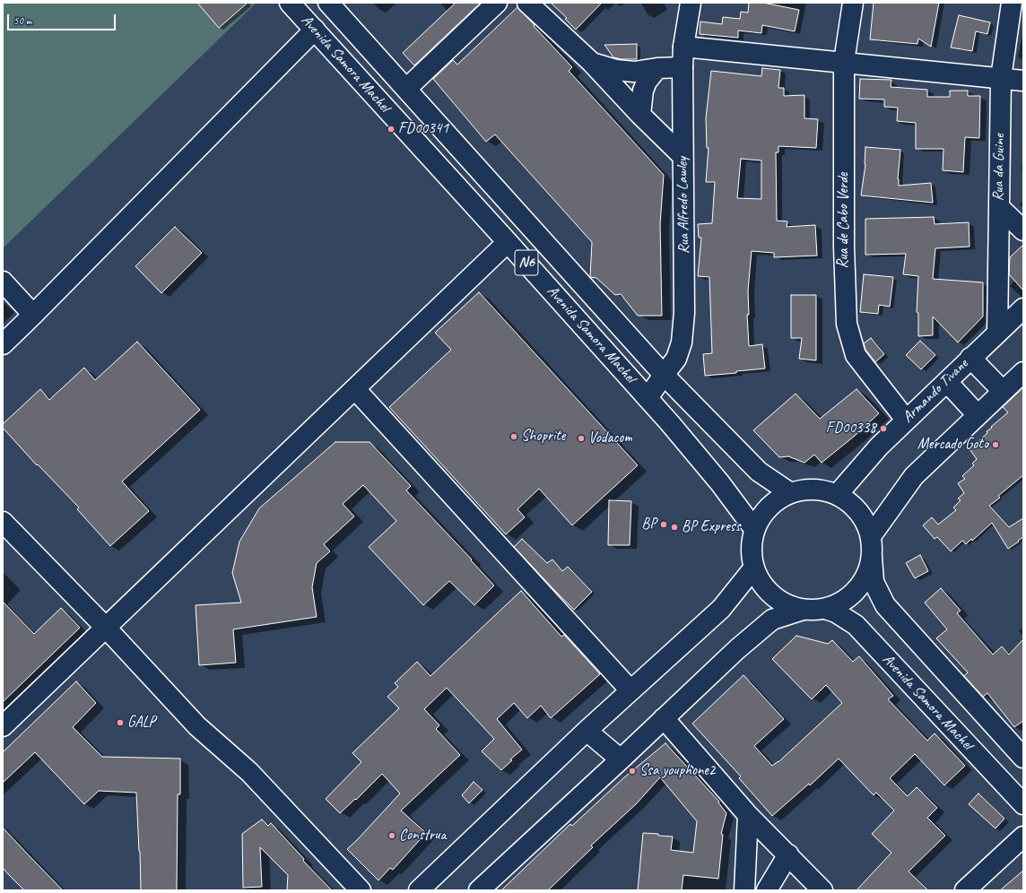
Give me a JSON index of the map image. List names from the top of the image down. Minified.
{"streets":{"main road":["Avenida Samora Machel","Rua da Guine","Rua Alfredo Lawley","Rua de Cabo Verde","N6","Armando Tivane"]},"crossings":[["Avenida Samora Machel","Rua Alfredo Lawley"],["Avenida Samora Machel","Armando Tivane"],["Rua da Guine","Armando Tivane"],["Rua de Cabo Verde","Armando Tivane"]],"places":["FD00341","FD00338","Shoprite","Vodacom","Mercado Goto","BP","BP Express","GALP","Ssa youphone2","Construa"],"scale_bar":"50 m"}
